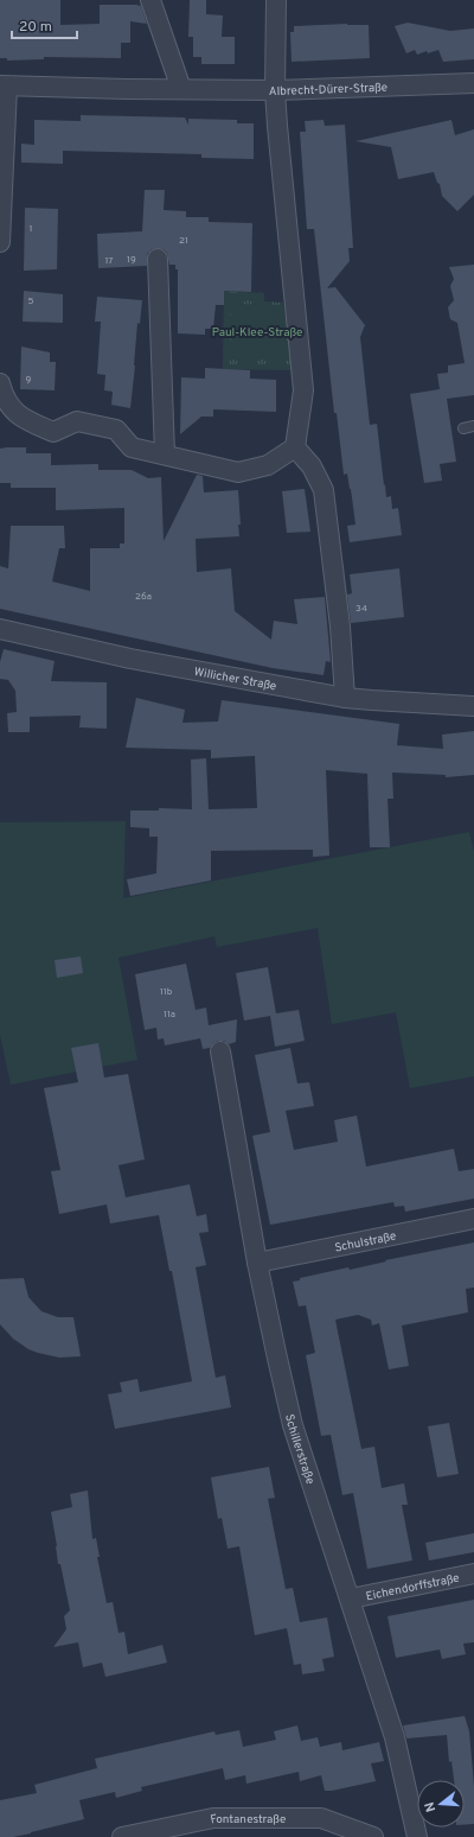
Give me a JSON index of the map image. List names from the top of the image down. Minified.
{"streets":{"street":["Albrecht-Dürer-Straße","Willicher Straße","Schulstraße","Schillerstraße","Eichendorffstraße","Fontanestraße"]},"crossings":[["Schulstraße","Schillerstraße"],["Schillerstraße","Eichendorffstraße"]],"parks":["Paul-Klee-Straße"],"house_numbers":["1","21","19","17","5","9","26a","34","11b","11a"],"scale_bar":"20 m","north":"left"}
